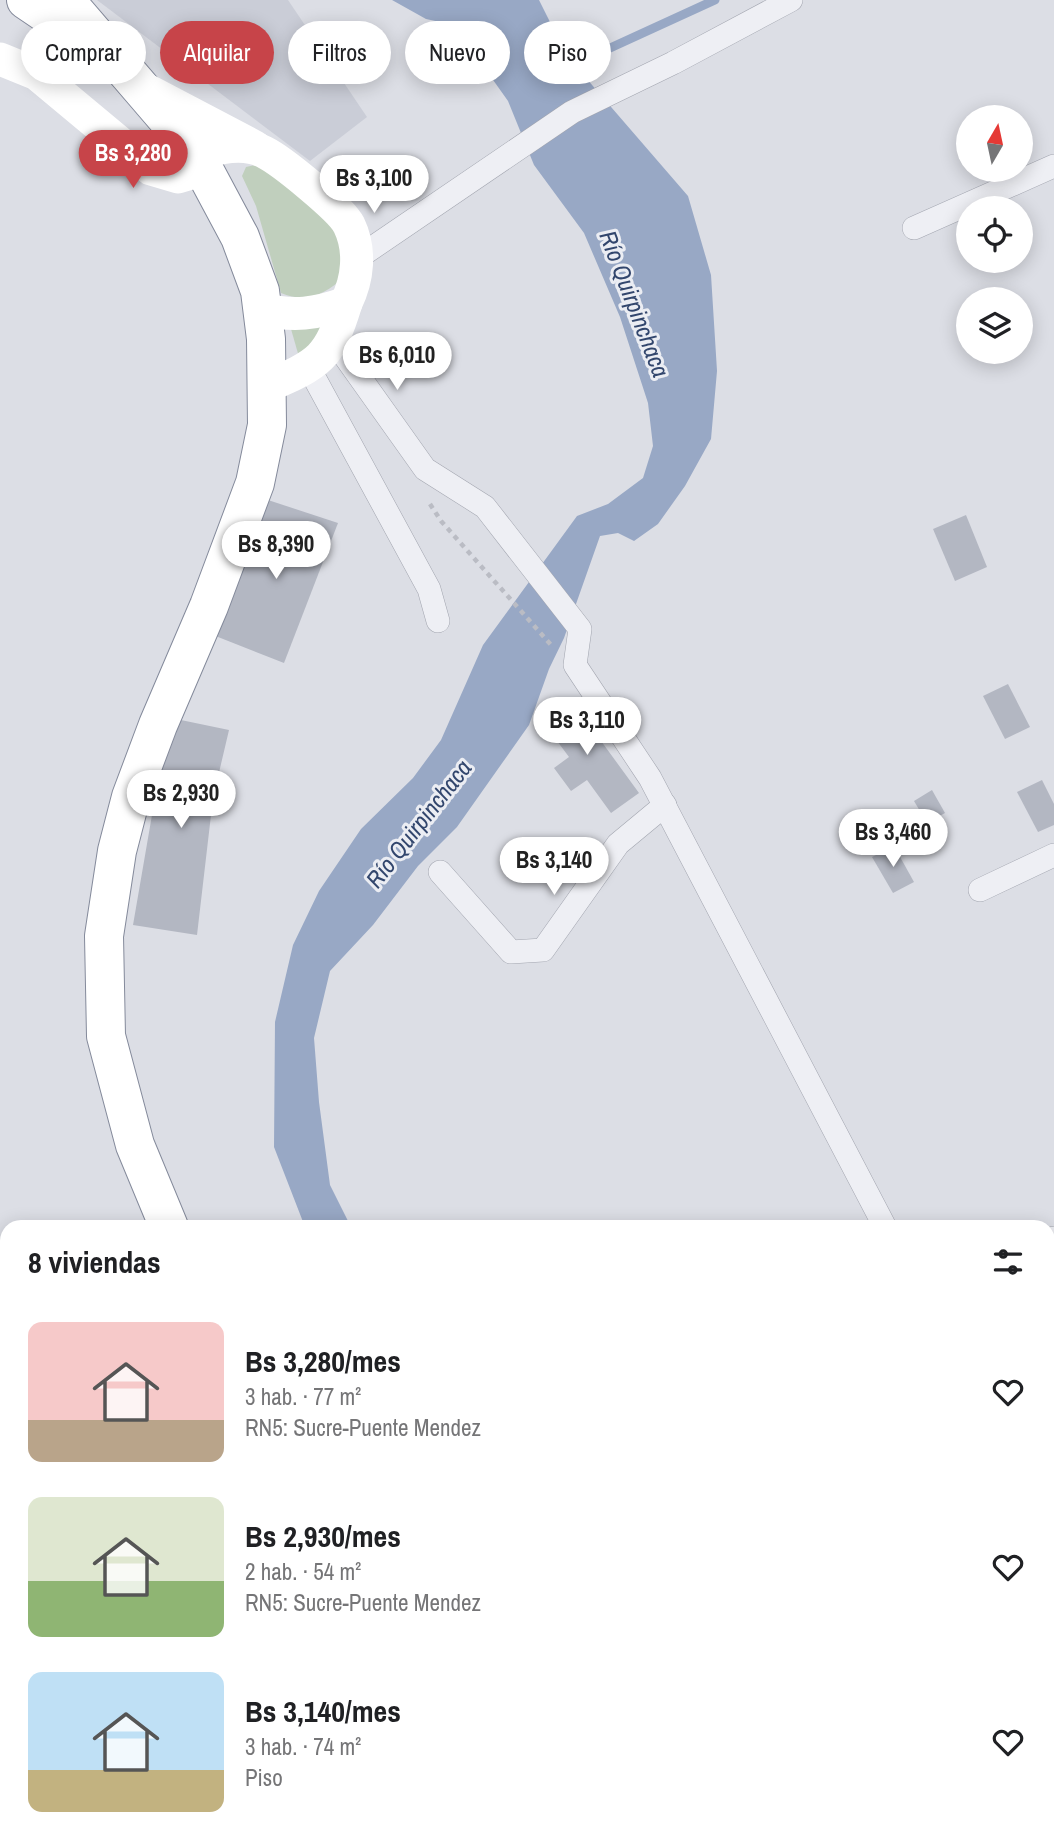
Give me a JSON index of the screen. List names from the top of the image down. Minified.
{"water":["Río Quirpinchaca"],"north":"top","page":{"chip":["Comprar","Alquilar","Filtros","Nuevo","Piso"],"price":["Bs 3,280","Bs 3,100","Bs 6,010","Bs 8,390","Bs 3,110","Bs 2,930","Bs 3,460","Bs 3,140"],"heading":"8 viviendas","list":[{"name":"Bs 3,280/mes","note":"3 hab. · 77 m² · RN5: Sucre-Puente Mendez"},{"name":"Bs 2,930/mes","note":"2 hab. · 54 m² · RN5: Sucre-Puente Mendez"},{"name":"Bs 3,140/mes","note":"3 hab. · 74 m² · Piso"}]}}
